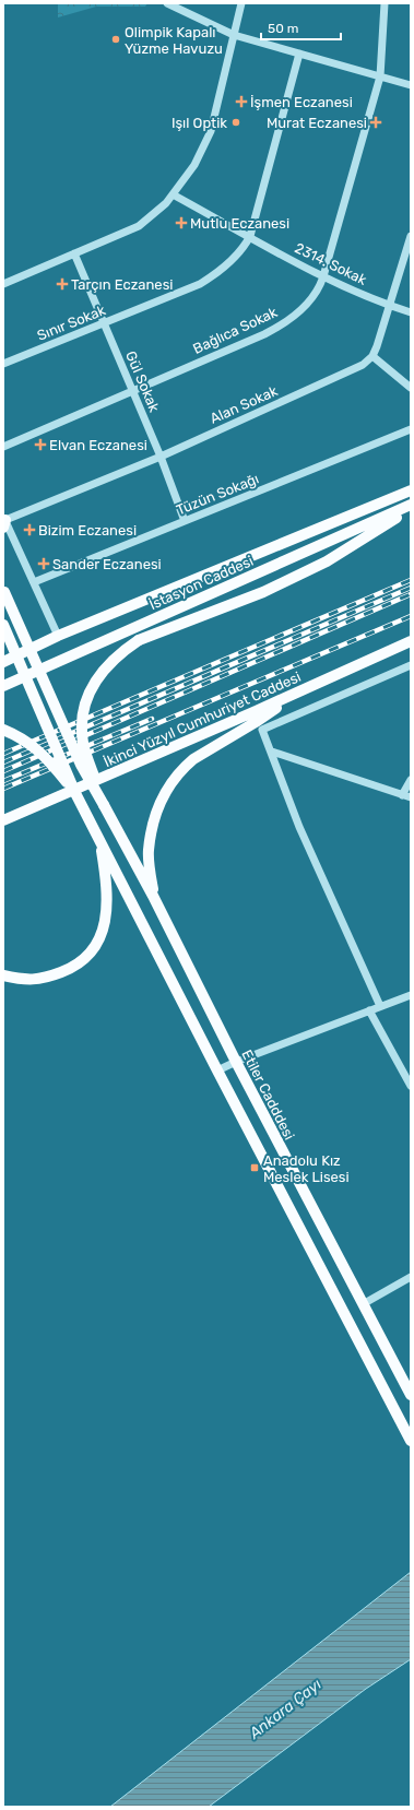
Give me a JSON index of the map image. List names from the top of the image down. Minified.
{"streets":{"main road":["İstasyon Caddesi","İkinci Yüzyıl Cumhuriyet Caddesi","Etiler Cadddesi"],"street":["2314. Sokak","Sınır Sokak","Bağlıca Sokak","Gül Sokak","Alan Sokak","Tüzün Sokağı"]},"crossings":[["2314. Sokak","Sınır Sokak"],["2314. Sokak","Bağlıca Sokak"],["Sınır Sokak","Gül Sokak"],["Bağlıca Sokak","Gül Sokak"],["Gül Sokak","Alan Sokak"],["Gül Sokak","Tüzün Sokağı"]],"water":["Ankara Çayı"],"places":{"other":["Olimpik Kapalı Yüzme Havuzu","Işıl Optik"],"health":["İşmen Eczanesi","Murat Eczanesi","Mutlu Eczanesi","Tarçın Eczanesi","Elvan Eczanesi","Bizim Eczanesi","Sander Eczanesi"],"transit":["Anadolu Kız Meslek Lisesi"]},"scale_bar":"50 m"}
